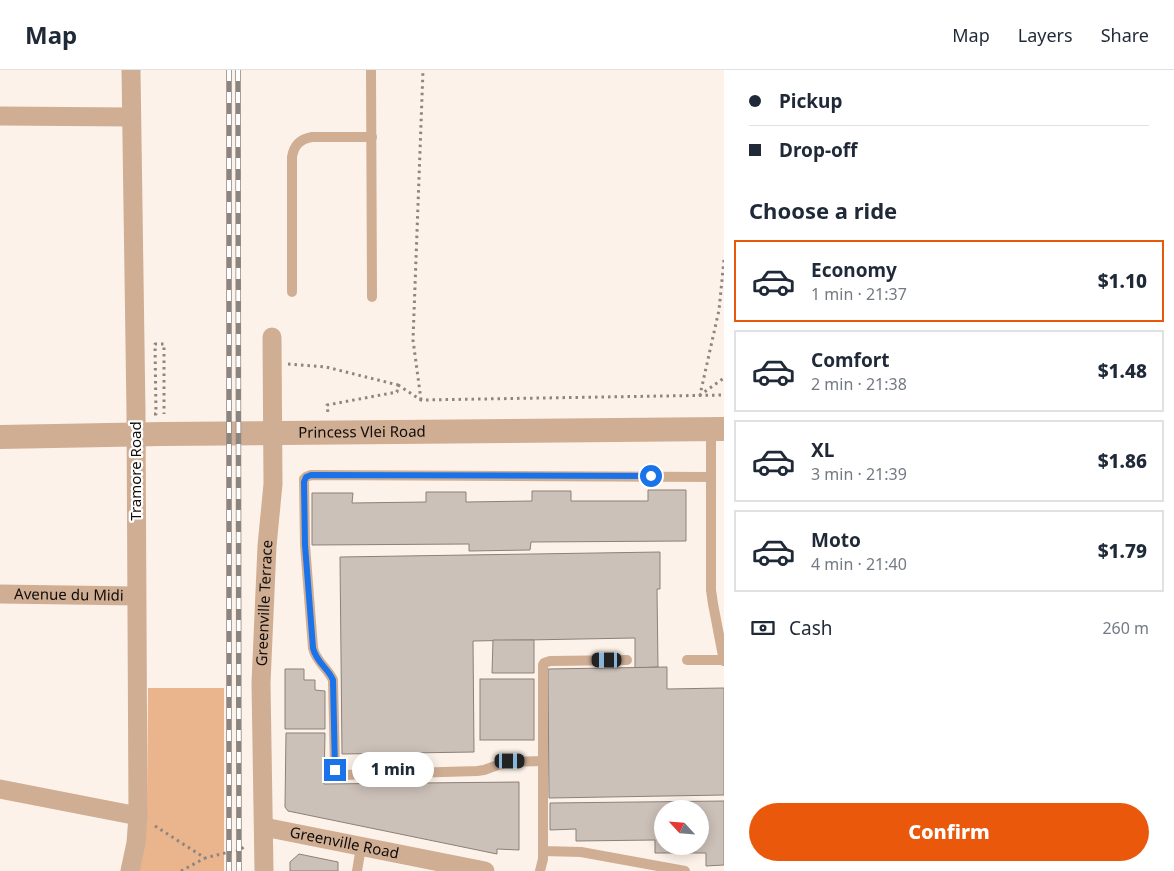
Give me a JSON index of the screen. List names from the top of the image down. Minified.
{"streets":{"street":["Princess Vlei Road","Tramore Road","Avenue du Midi","Greenville Terrace","Greenville Road"]},"crossings":[["Tramore Road","Avenue du Midi"],["Greenville Terrace","Greenville Road"]],"north":"top left","page":{"header":"Map","nav":["Map","Layers","Share"],"banner":["Pickup","Drop-off"],"heading":"Choose a ride","list":[{"name":"Economy","note":"1 min · 21:37","value":"$1.10"},{"name":"Comfort","note":"2 min · 21:38","value":"$1.48"},{"name":"XL","note":"3 min · 21:39","value":"$1.86"},{"name":"Moto","note":"4 min · 21:40","value":"$1.79"}],"pay":["Cash","260 m"],"bubble":"1 min","buttons":"Confirm"}}
